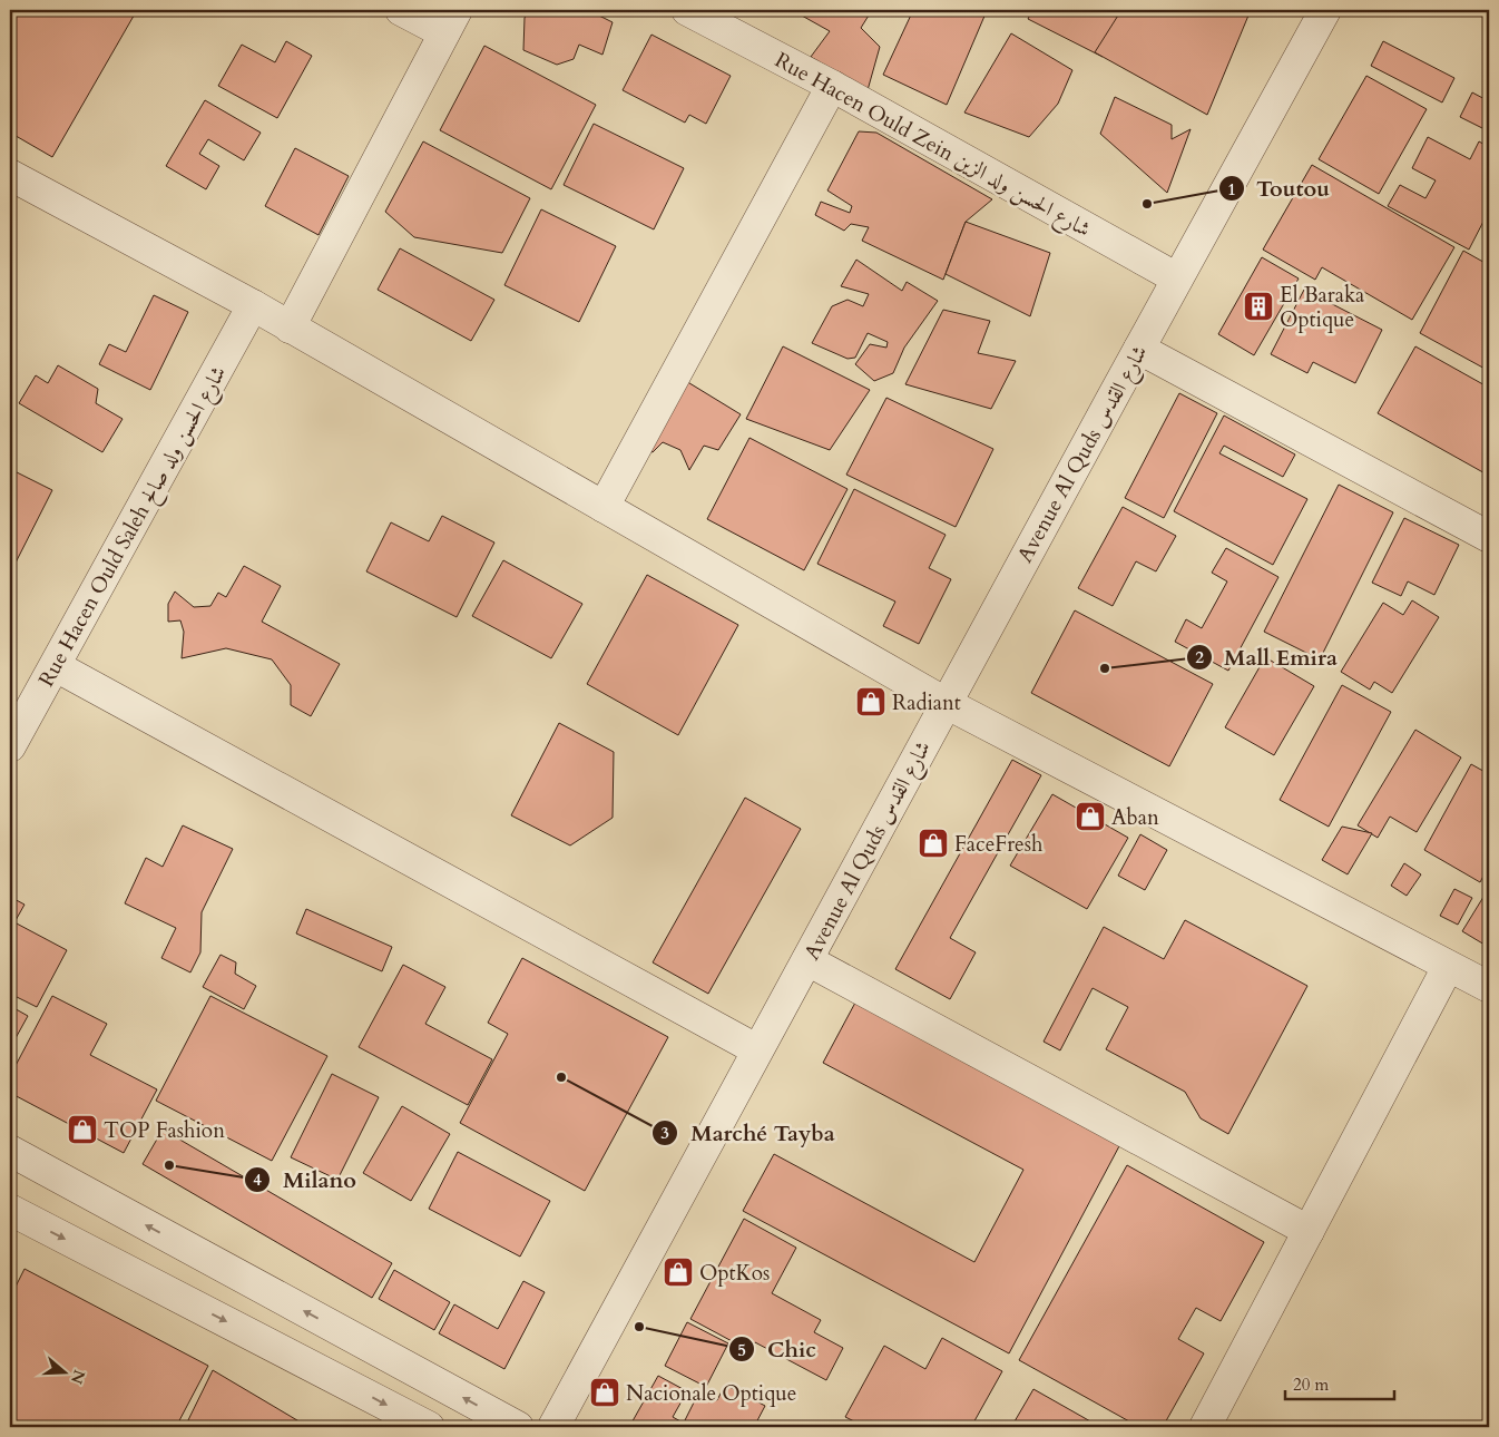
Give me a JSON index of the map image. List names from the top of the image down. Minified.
{"streets":{"street":["Rue Hacen Ould Zein شارع الحسن ولد الزين","Avenue Al Quds شارع القدس","Rue Hacen Ould Saleh شارع الحسن ولد صالح"]},"crossings":[["Rue Hacen Ould Zein شارع الحسن ولد الزين","Avenue Al Quds شارع القدس"]],"places":{"other":["Toutou","Mall Emira","Marché Tayba","Milano","Chic"],"building":["El Baraka Optique"],"shop":["Radiant","Aban","FaceFresh","TOP Fashion","OptKos","Nacionale Optique"]},"scale_bar":"20 m","north":"right"}
